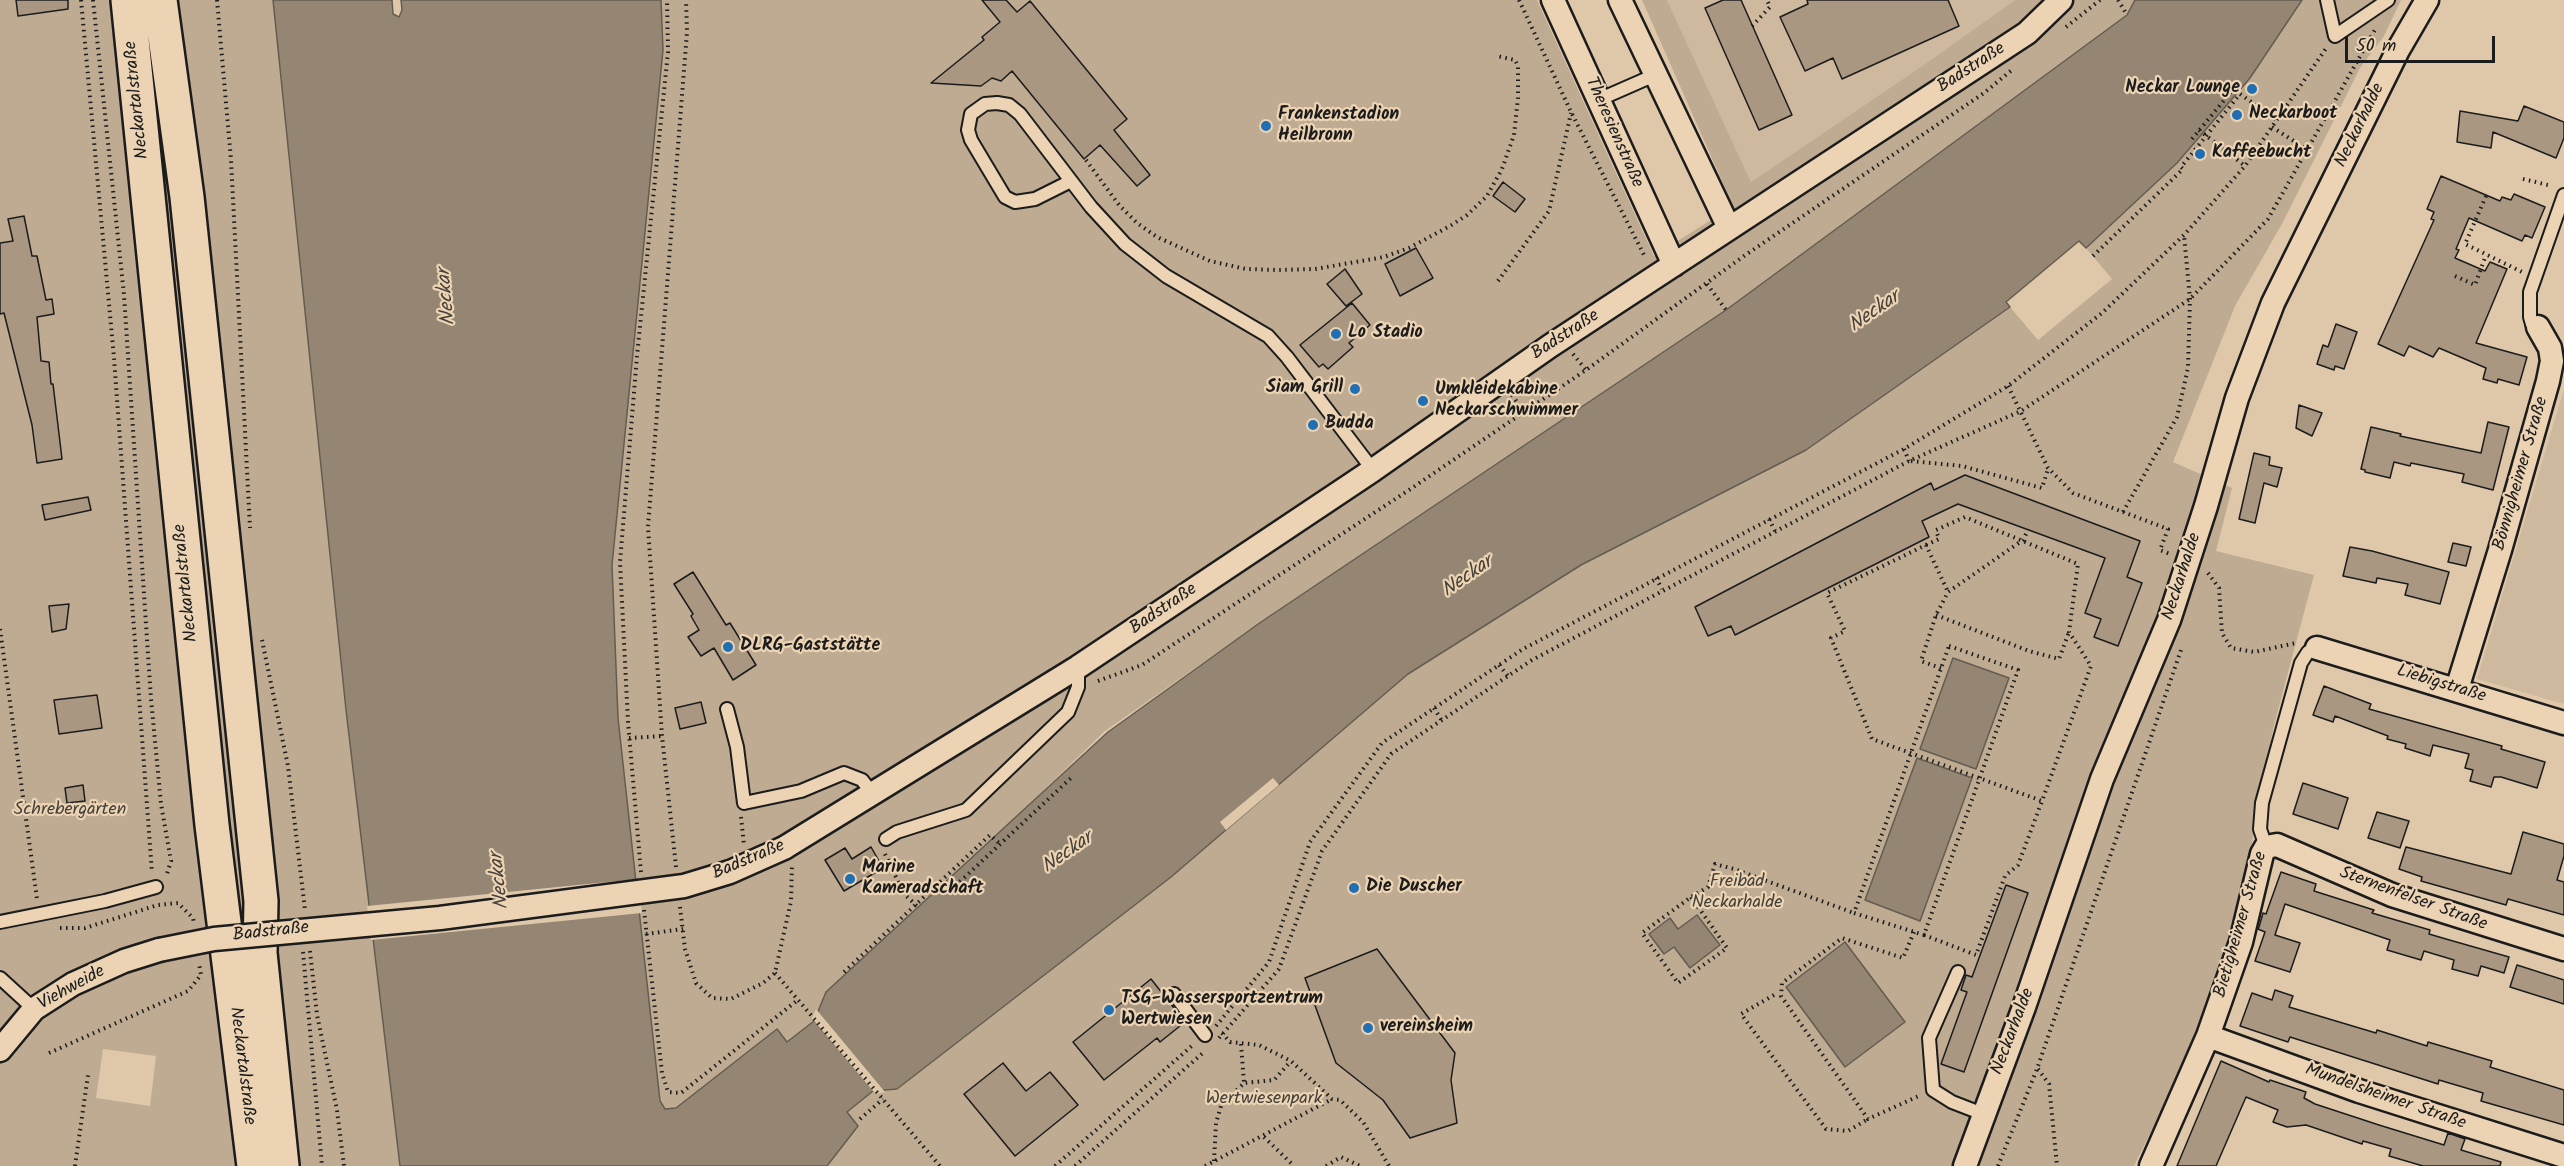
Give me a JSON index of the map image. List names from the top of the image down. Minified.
{"streets":{"main road":["Neckartalstraße"],"street":["Badstraße","Neckarhalde","Theresienstraße","Bönnigheimer Straße","Liebigstraße","Sternenfelser Straße","Bietigheimer Straße","Viehweide","Mundelsheimer Straße"]},"crossings":[["Badstraße","Theresienstraße"],["Badstraße","Viehweide"],["Bönnigheimer Straße","Liebigstraße"],["Liebigstraße","Bietigheimer Straße"],["Sternenfelser Straße","Bietigheimer Straße"],["Bietigheimer Straße","Mundelsheimer Straße"]],"water":["Neckar"],"parks":["Schrebergärten","Freibad Neckarhalde","Wertwiesenpark"],"places":["Neckar Lounge","Neckarboot","Frankenstadion Heilbronn","Kaffeebucht","Lo Stadio","Siam Grill","Umkleidekabine Neckarschwimmer","Budda","DLRG-Gaststätte","Marine Kameradschaft","Die Duscher","TSG-Wassersportzentrum Wertwiesen","vereinsheim"],"scale_bar":"50 m"}
